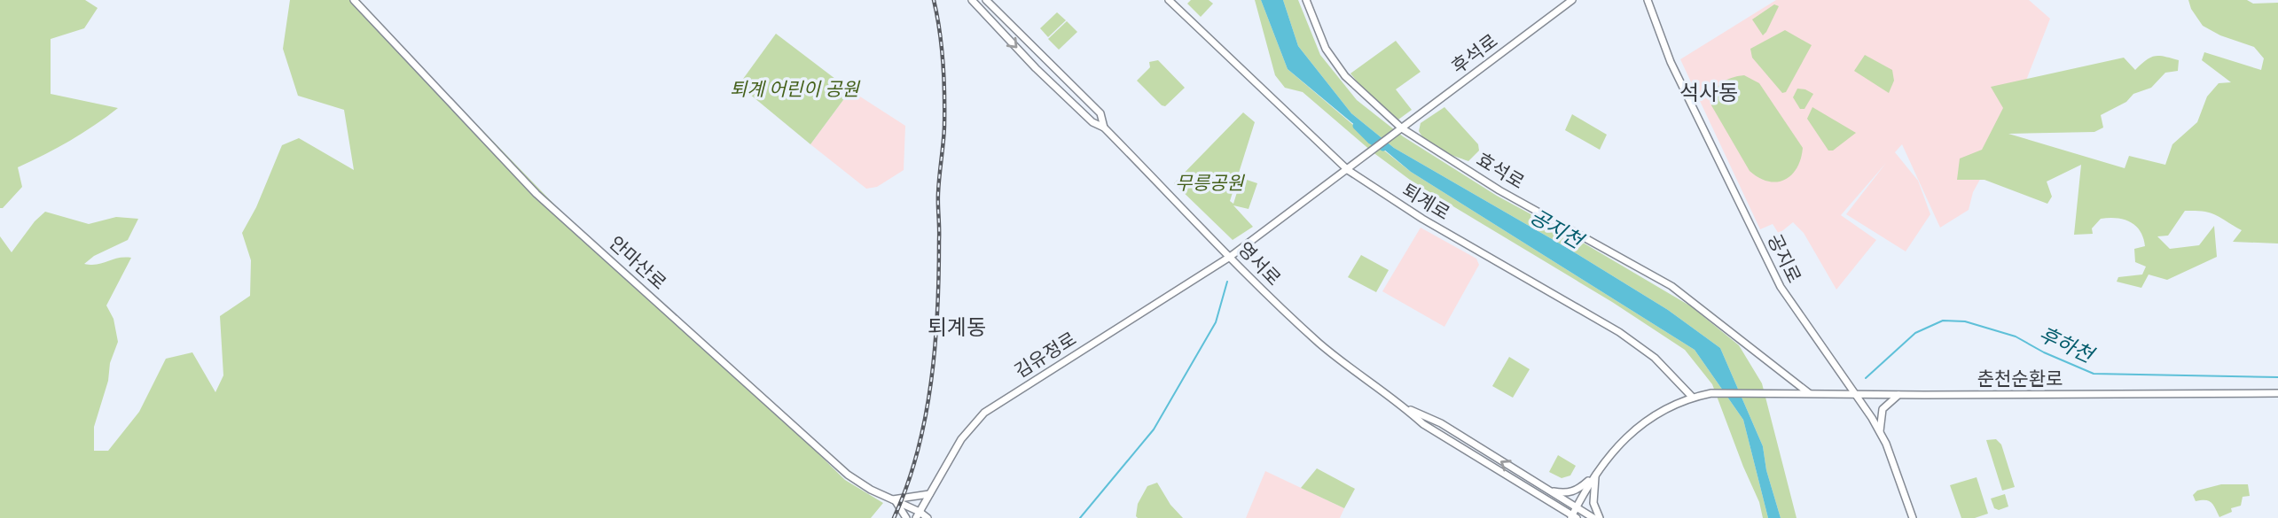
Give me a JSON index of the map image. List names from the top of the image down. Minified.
{"streets":{"street":["후석로","효석로","퇴계로","공지로","안마산로","영서로","김유정로","춘천순환로"]},"crossings":[["후석로","효석로"],["후석로","퇴계로"],["효석로","춘천순환로"],["퇴계로","춘천순환로"],["공지로","춘천순환로"],["안마산로","김유정로"],["영서로","김유정로"]],"districts":["석사동","퇴계동"],"water":["공지천","후하천"],"parks":["퇴계 어린이 공원","무릉공원"]}
